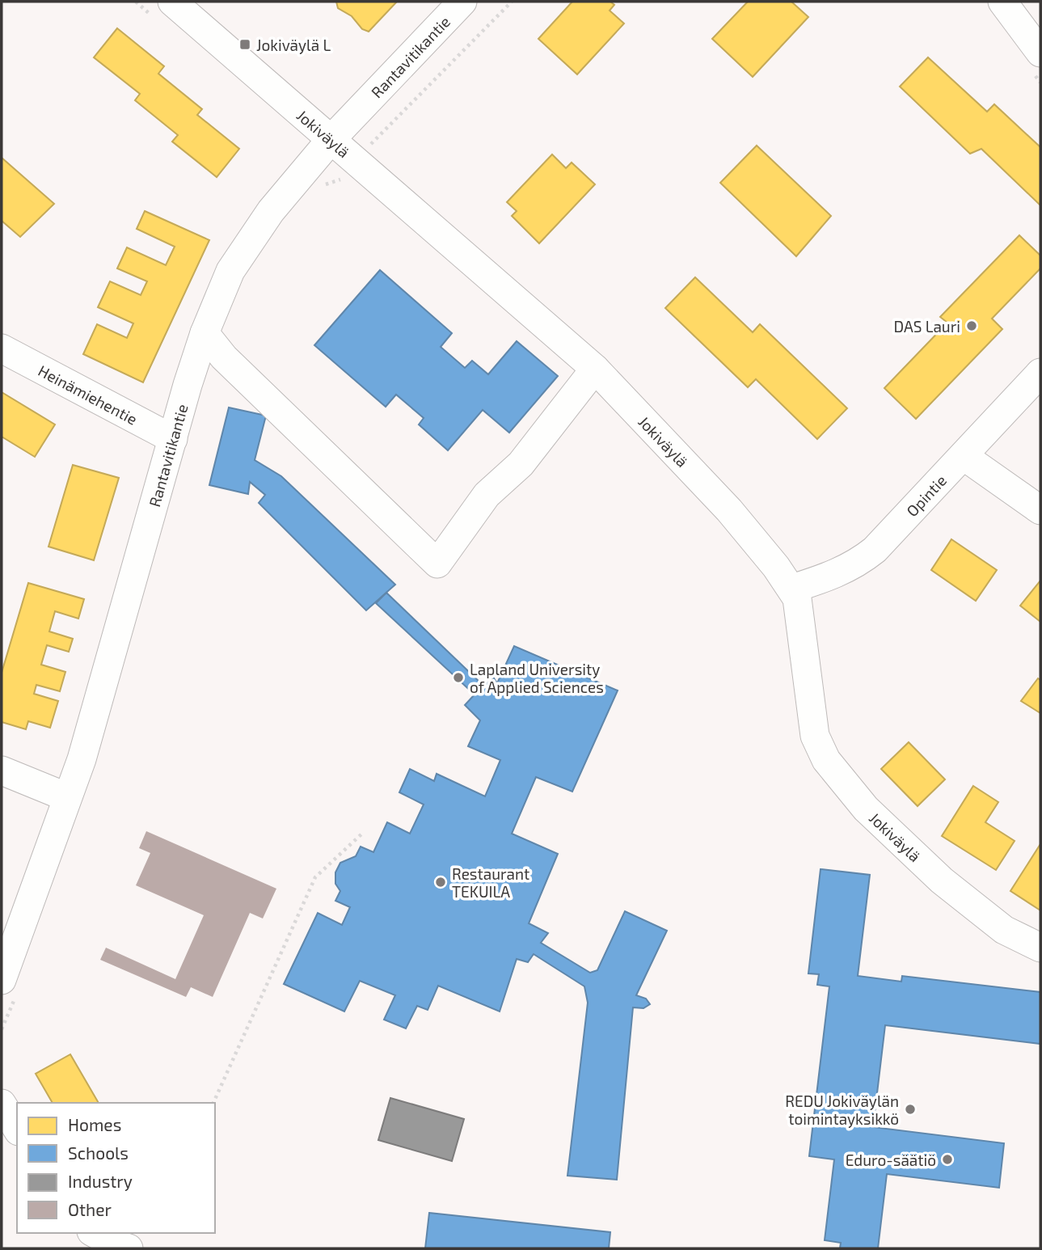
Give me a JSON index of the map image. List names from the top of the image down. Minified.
{"streets":{"street":["Rantavitikantie","Jokiväylä","Heinämiehentie","Opintie"]},"crossings":[["Rantavitikantie","Jokiväylä"],["Rantavitikantie","Heinämiehentie"],["Jokiväylä","Opintie"]],"places":{"transit":["Jokiväylä L"],"other":["DAS Lauri","Lapland University of Applied Sciences","Restaurant TEKUILA","REDU Jokiväylän toimintayksikkö","Eduro-säätiö"]},"legend":["Homes","Schools","Industry","Other"]}
